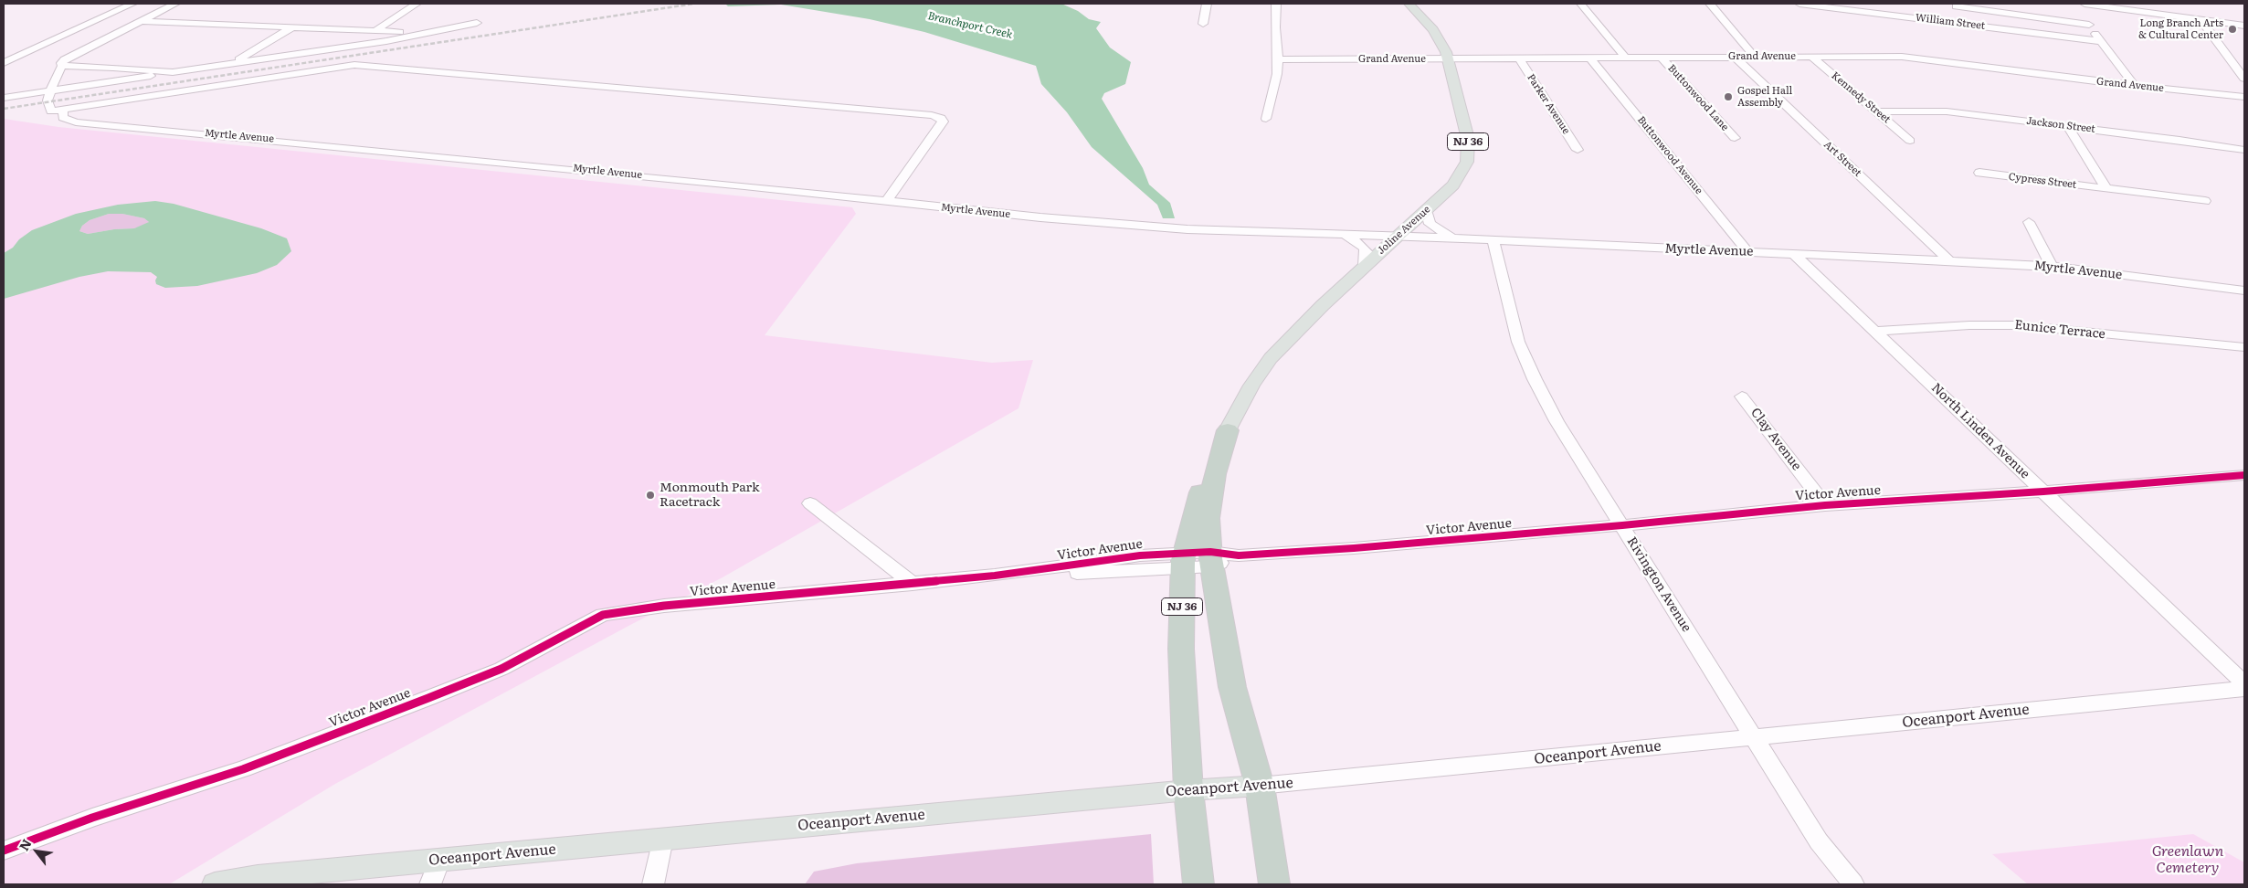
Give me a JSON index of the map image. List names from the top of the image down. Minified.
{"streets":{"highway":["NJ 36"],"main road":["Joline Avenue","Oceanport Avenue"],"street":["William Street","Grand Avenue","Buttonwood Lane","Kennedy Street","Parker Avenue","Jackson Street","Myrtle Avenue","Buttonwood Avenue","Art Street","Cypress Street","Eunice Terrace","North Linden Avenue","Clay Avenue","Victor Avenue","Rivington Avenue"]},"crossings":[["Grand Avenue","Buttonwood Lane"],["Grand Avenue","Kennedy Street"],["Grand Avenue","Parker Avenue"],["Grand Avenue","Buttonwood Avenue"],["Grand Avenue","Art Street"],["Grand Avenue","Joline Avenue"],["Kennedy Street","Jackson Street"],["Myrtle Avenue","Buttonwood Avenue"],["Myrtle Avenue","Art Street"],["Myrtle Avenue","Joline Avenue"],["Myrtle Avenue","North Linden Avenue"],["Myrtle Avenue","Rivington Avenue"],["NJ 36","Joline Avenue"],["NJ 36","Victor Avenue"],["NJ 36","Oceanport Avenue"],["Eunice Terrace","North Linden Avenue"],["North Linden Avenue","Victor Avenue"],["Clay Avenue","Victor Avenue"],["Victor Avenue","Rivington Avenue"],["Rivington Avenue","Oceanport Avenue"]],"water":["Branchport Creek"],"parks":["Greenlawn Cemetery"],"places":["Long Branch Arts & Cultural Center","Gospel Hall Assembly","Monmouth Park Racetrack"],"north":"top left"}
